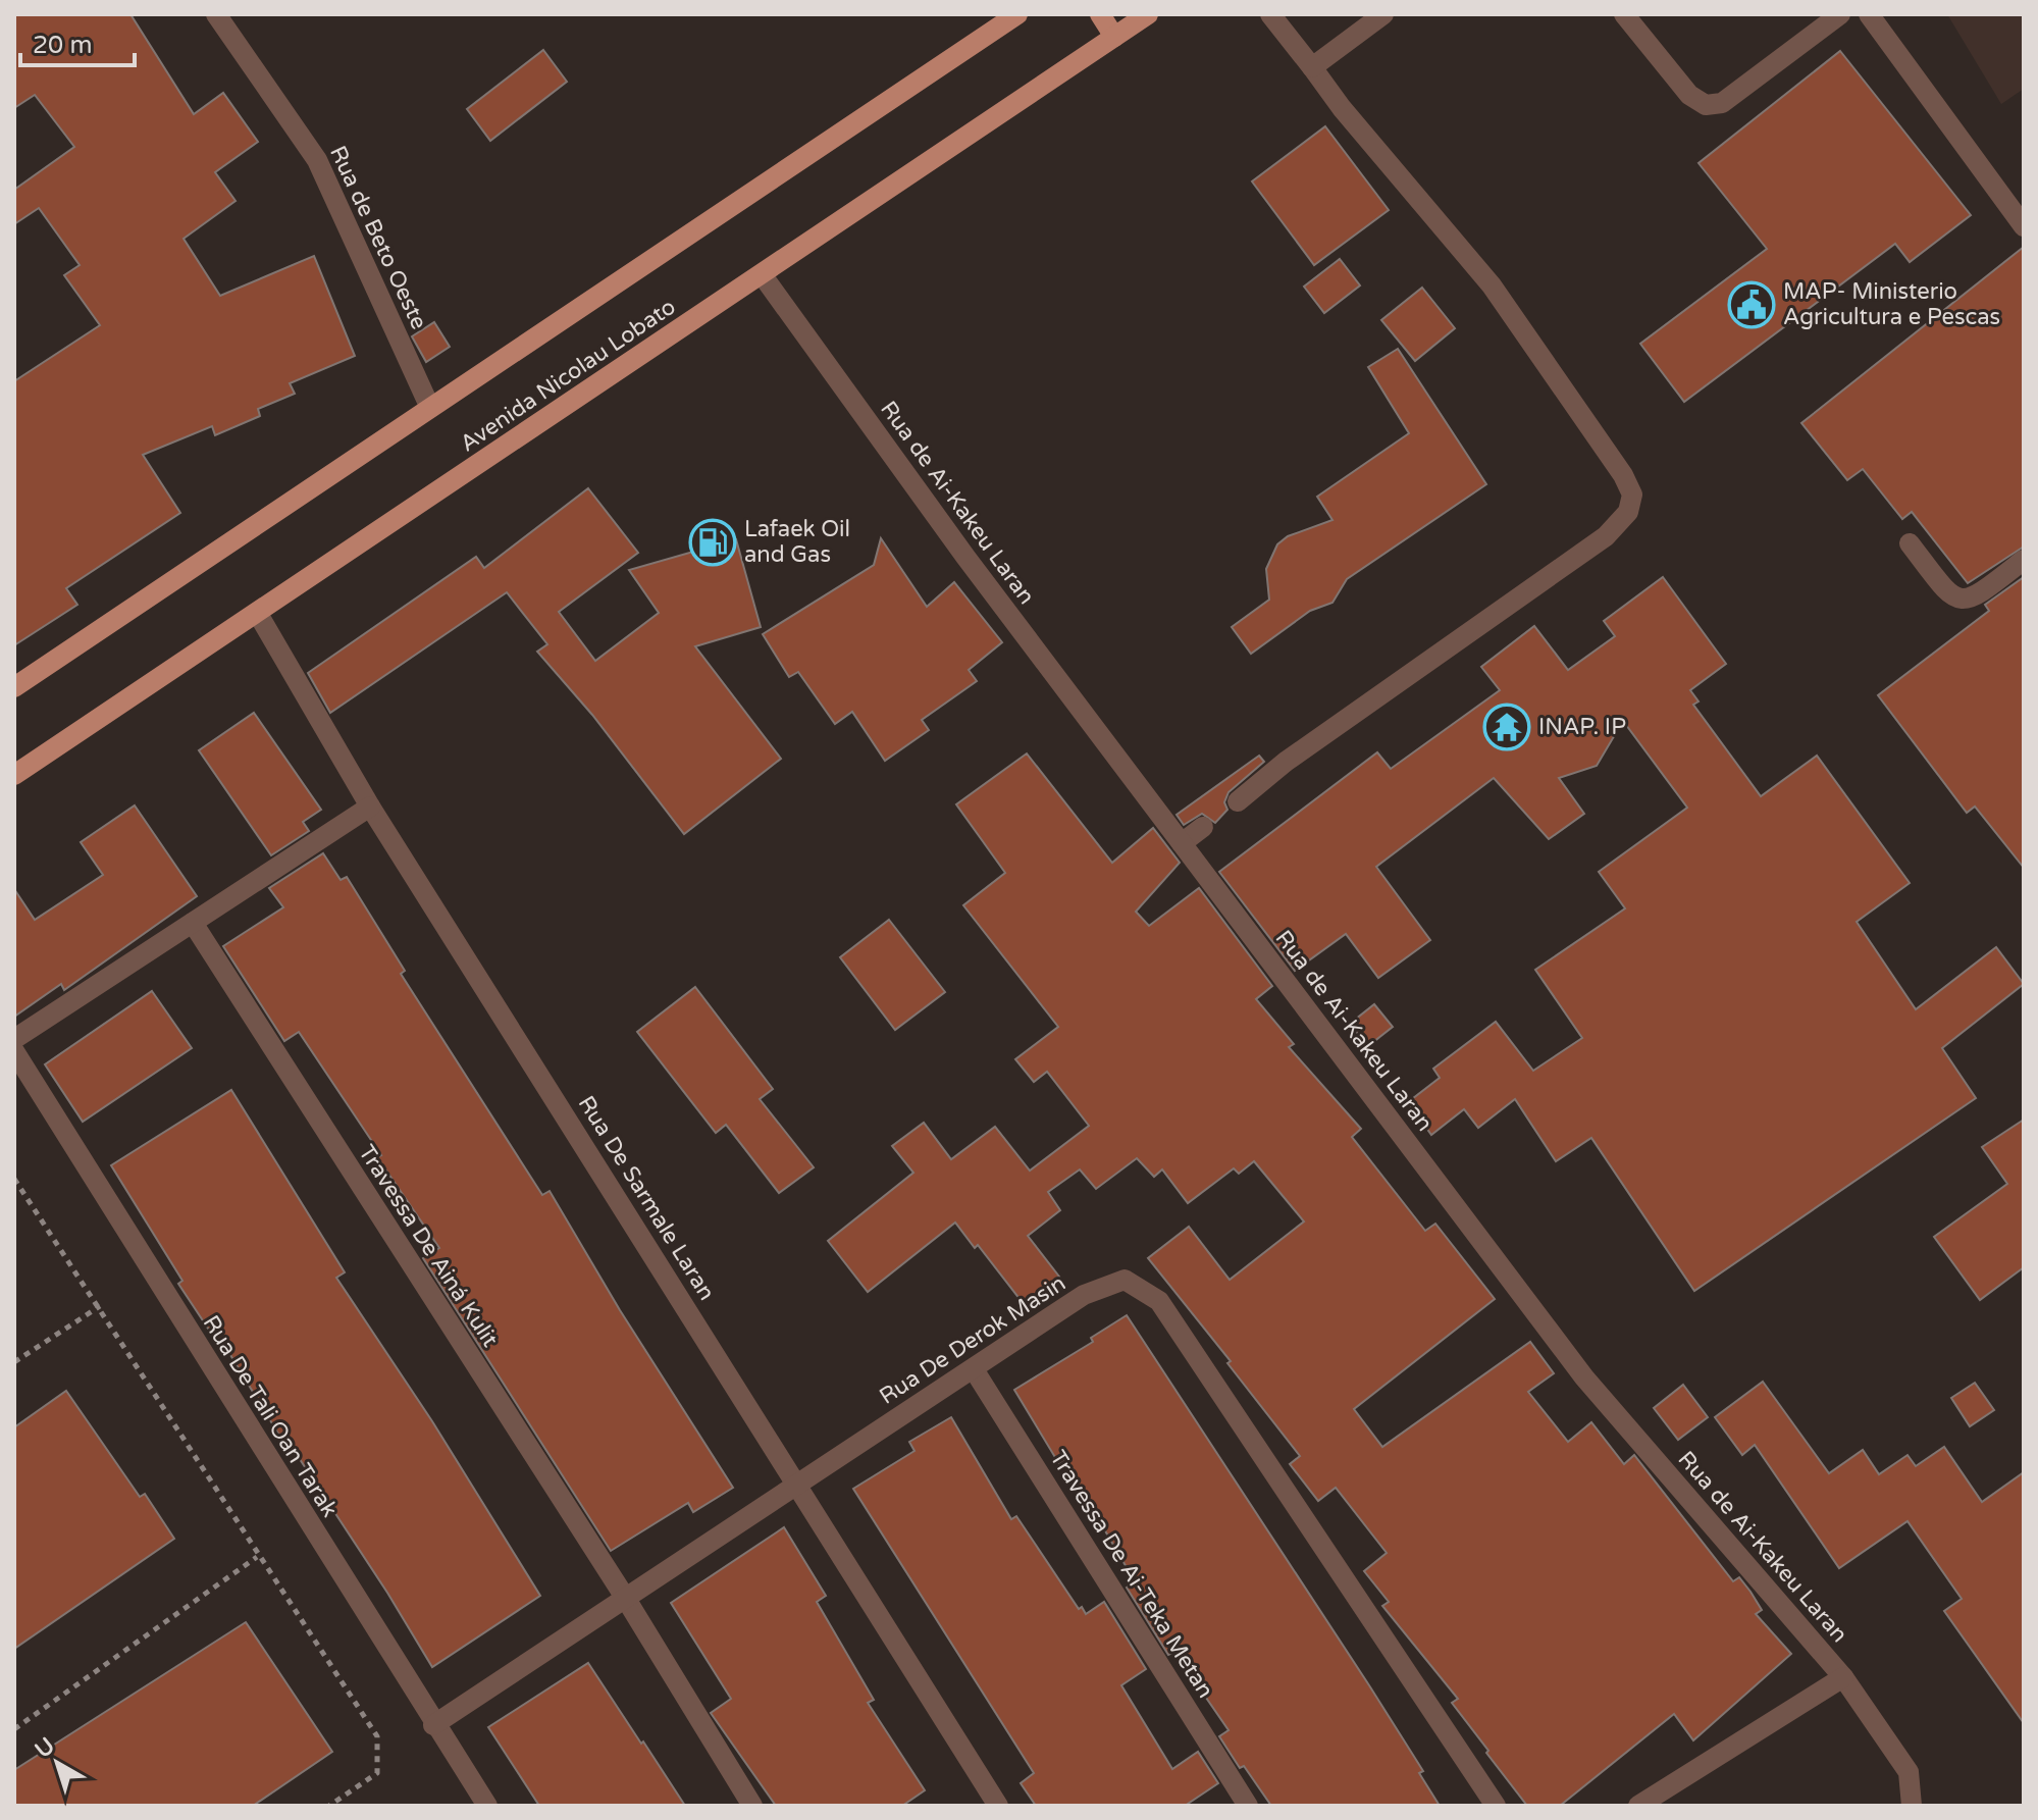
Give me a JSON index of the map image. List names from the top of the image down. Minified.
{"streets":{"main road":["Avenida Nicolau Lobato"],"street":["Rua de Beto Oeste","Rua de Ai-Kakeu Laran","Rua De Sarmale Laran","Travessa De Ainá Kulit","Rua De Derok Masin","Rua De Tali Oan Tarak","Travessa De Ai-Teka Metan"]},"crossings":[["Avenida Nicolau Lobato","Rua de Ai-Kakeu Laran"],["Avenida Nicolau Lobato","Rua De Sarmale Laran"],["Rua De Sarmale Laran","Rua De Derok Masin"],["Travessa De Ainá Kulit","Rua De Derok Masin"],["Rua De Derok Masin","Rua De Tali Oan Tarak"],["Rua De Derok Masin","Travessa De Ai-Teka Metan"]],"places":{"public building":["MAP- Ministerio Agricultura e Pescas"],"fuel station":["Lafaek Oil and Gas"],"temple":["INAP. IP"]},"scale_bar":"20 m","north":"top left"}
